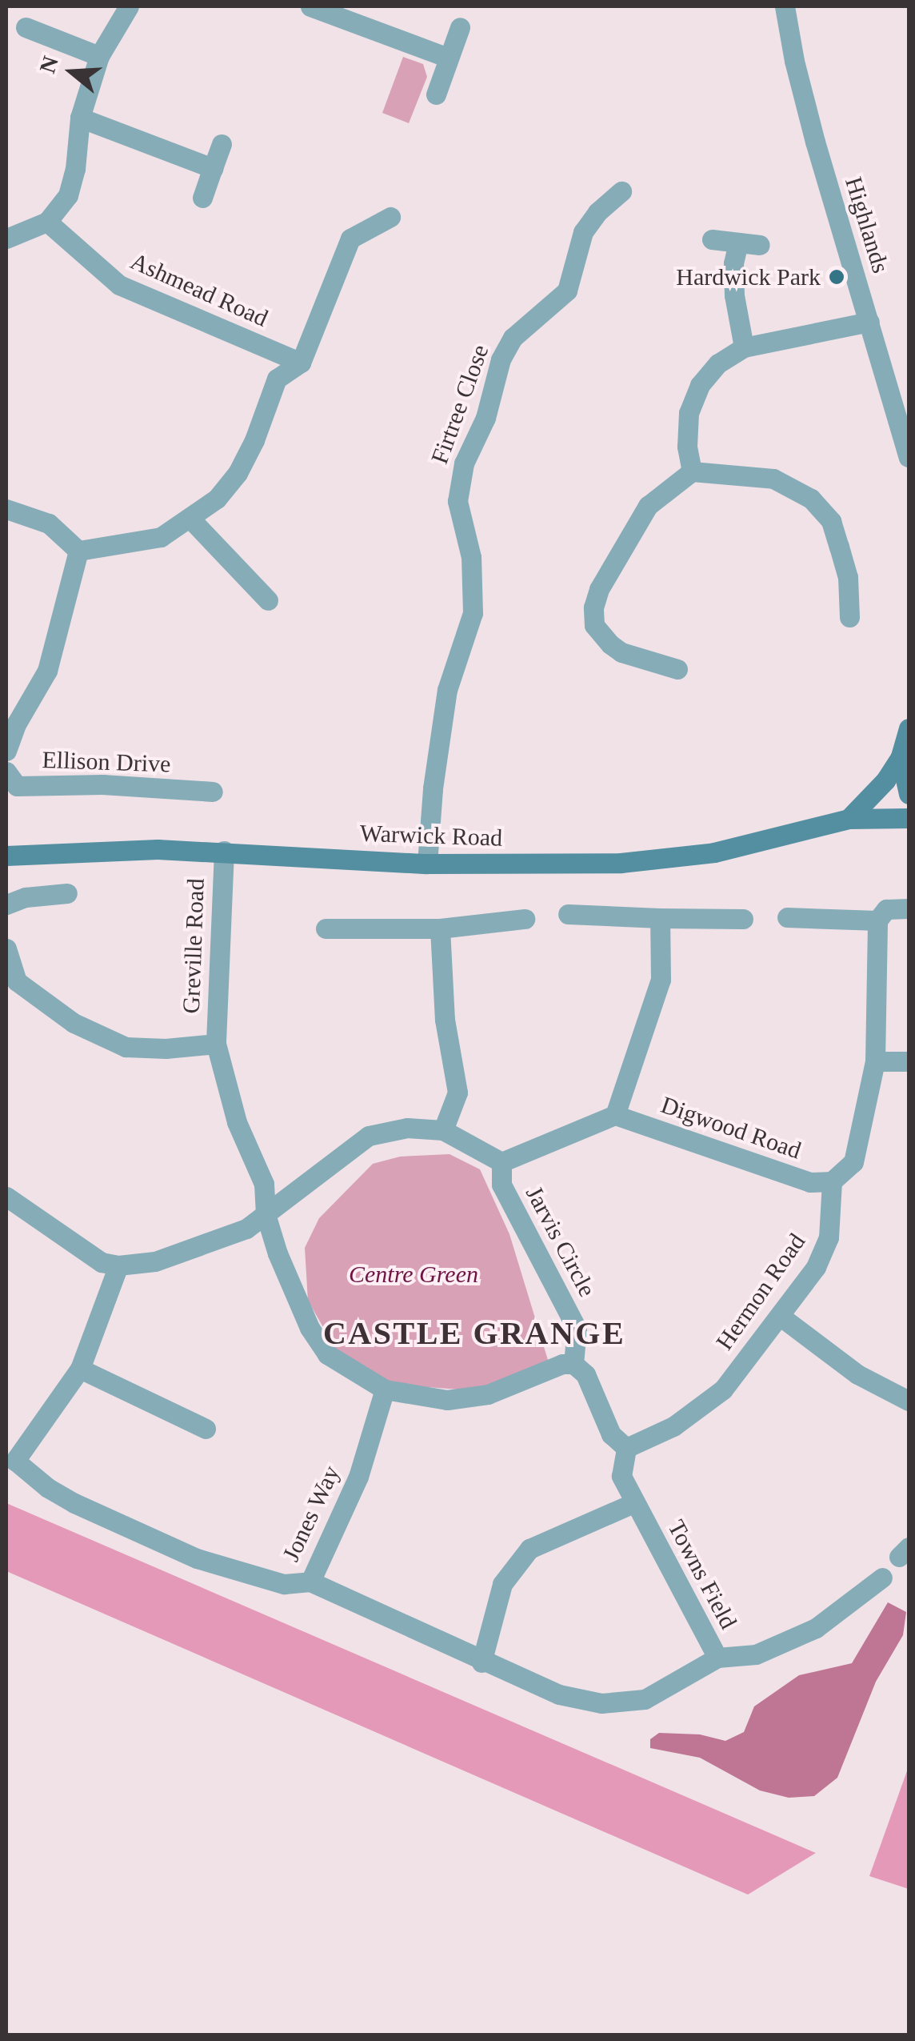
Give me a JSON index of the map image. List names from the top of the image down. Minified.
{"streets":{"main road":["Warwick Road"],"street":["Highlands","Ashmead Road","Firtree Close","Ellison Drive","Greville Road","Digwood Road","Jarvis Circle","Hermon Road","Jones Way","Towns Field"]},"crossings":[["Firtree Close","Warwick Road"],["Warwick Road","Greville Road"],["Digwood Road","Hermon Road"],["Hermon Road","Towns Field"],["Jones Way","Towns Field"]],"districts":["CASTLE GRANGE"],"parks":["Centre Green"],"places":["Hardwick Park"],"north":"left"}
